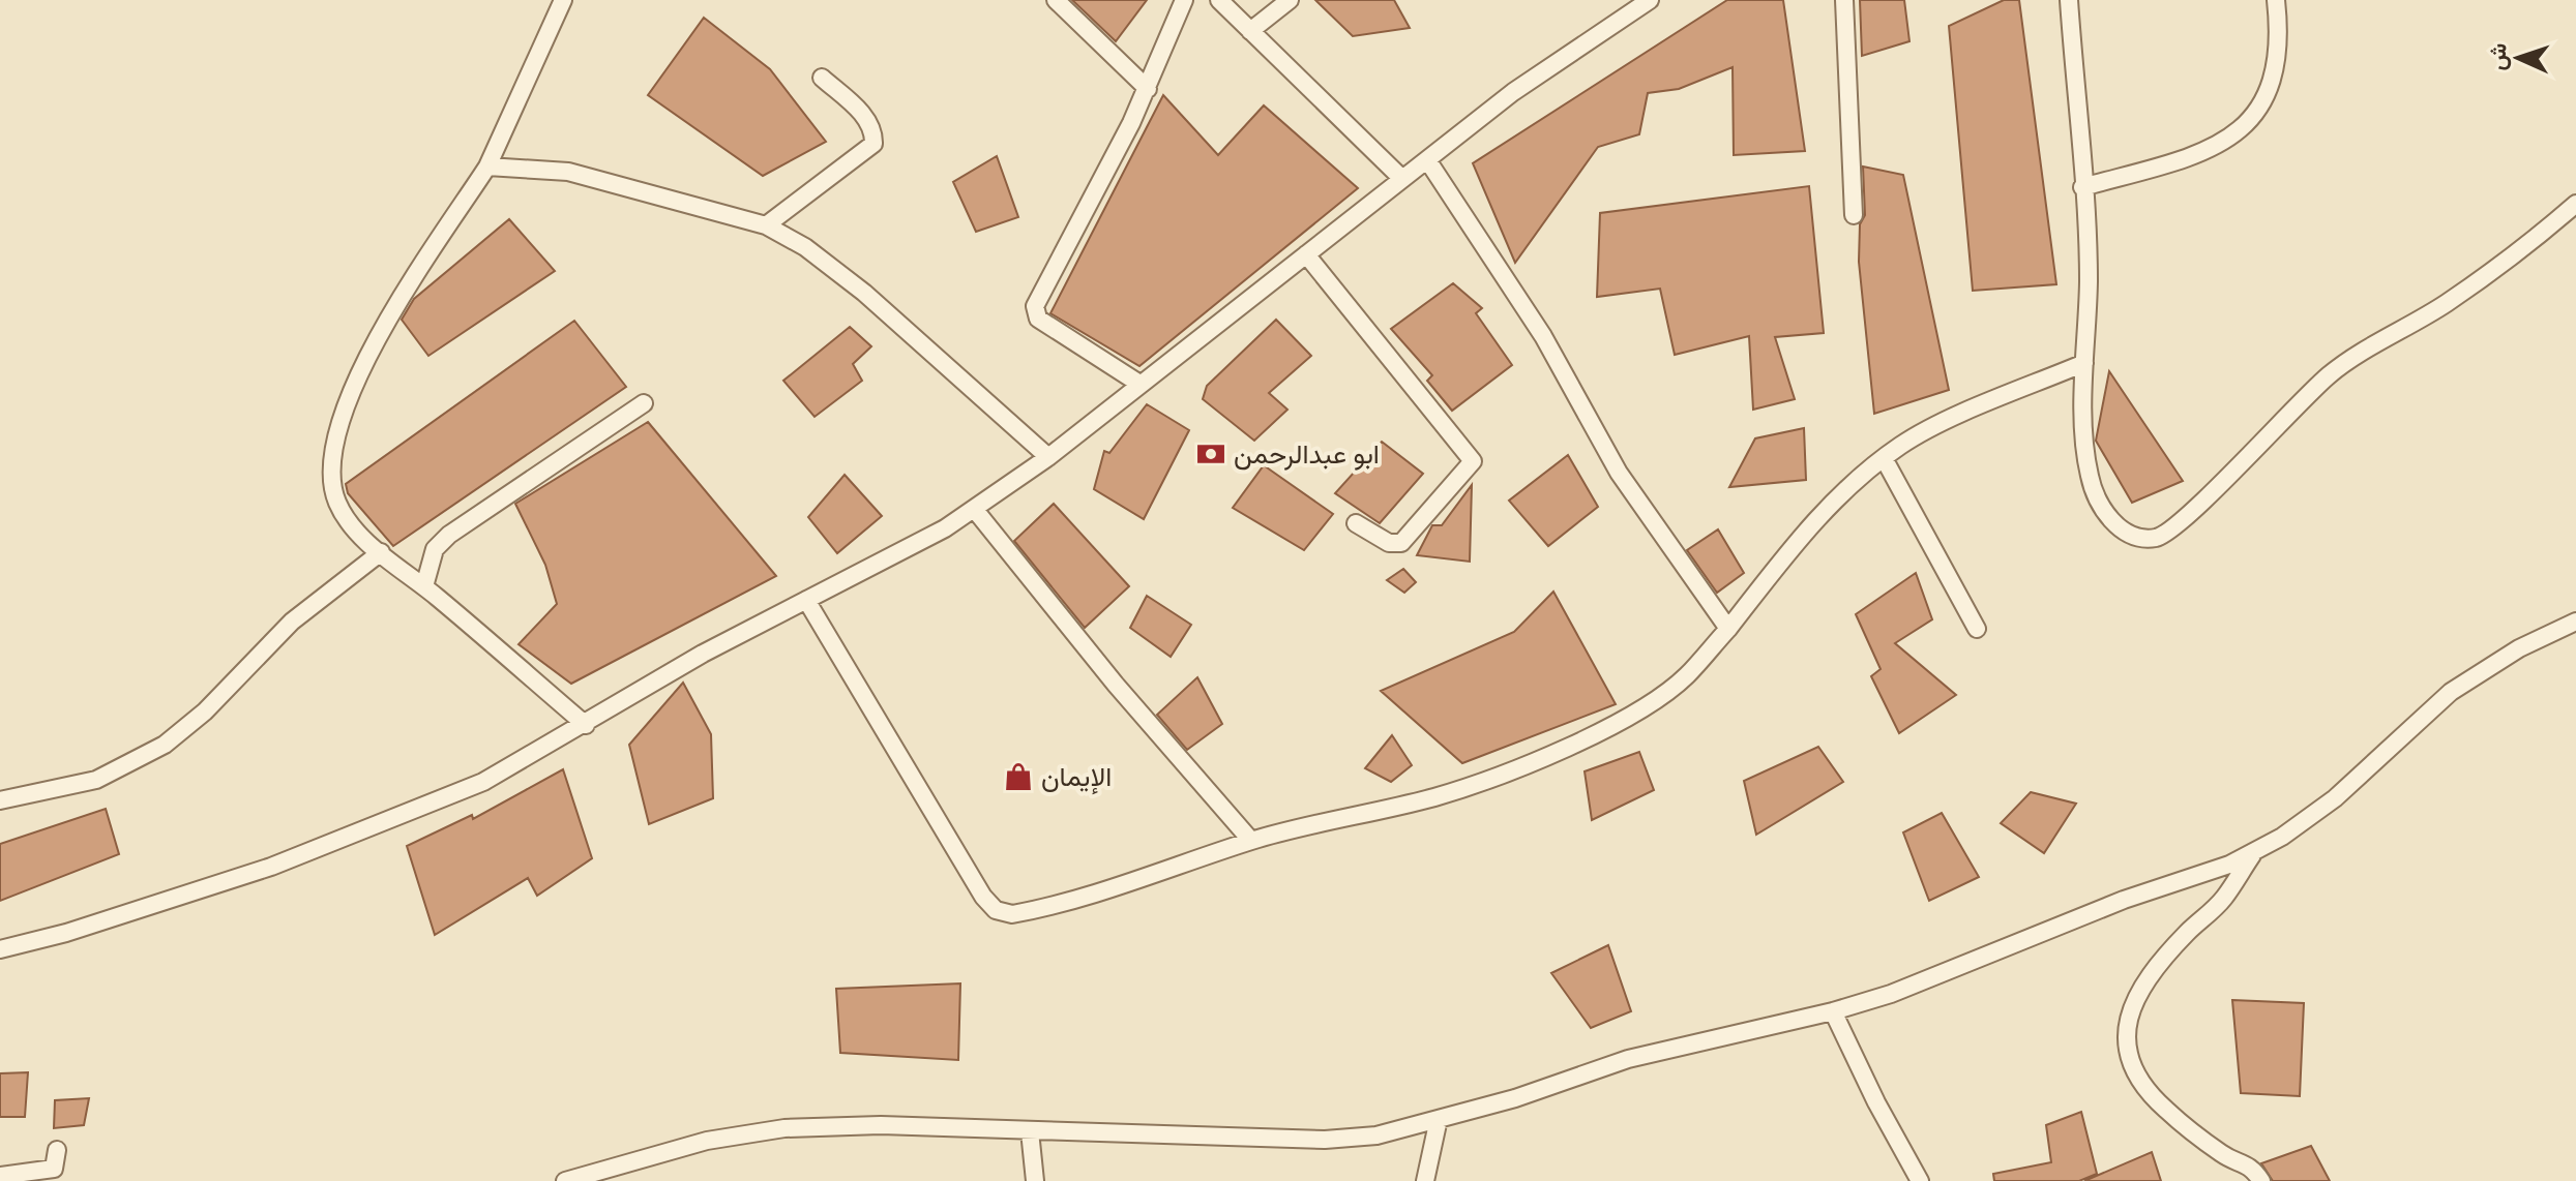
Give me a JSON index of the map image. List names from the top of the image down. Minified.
{"places":{"bank":["ابو عبدالرحمن"],"shop":["الإيمان"]},"north":"left"}
